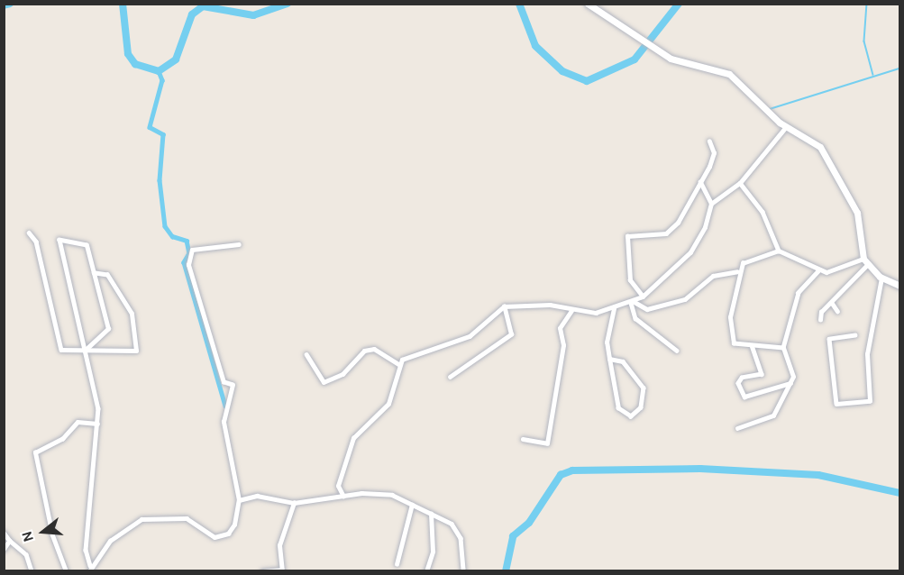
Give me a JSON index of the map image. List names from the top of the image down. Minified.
{"north":"left"}
